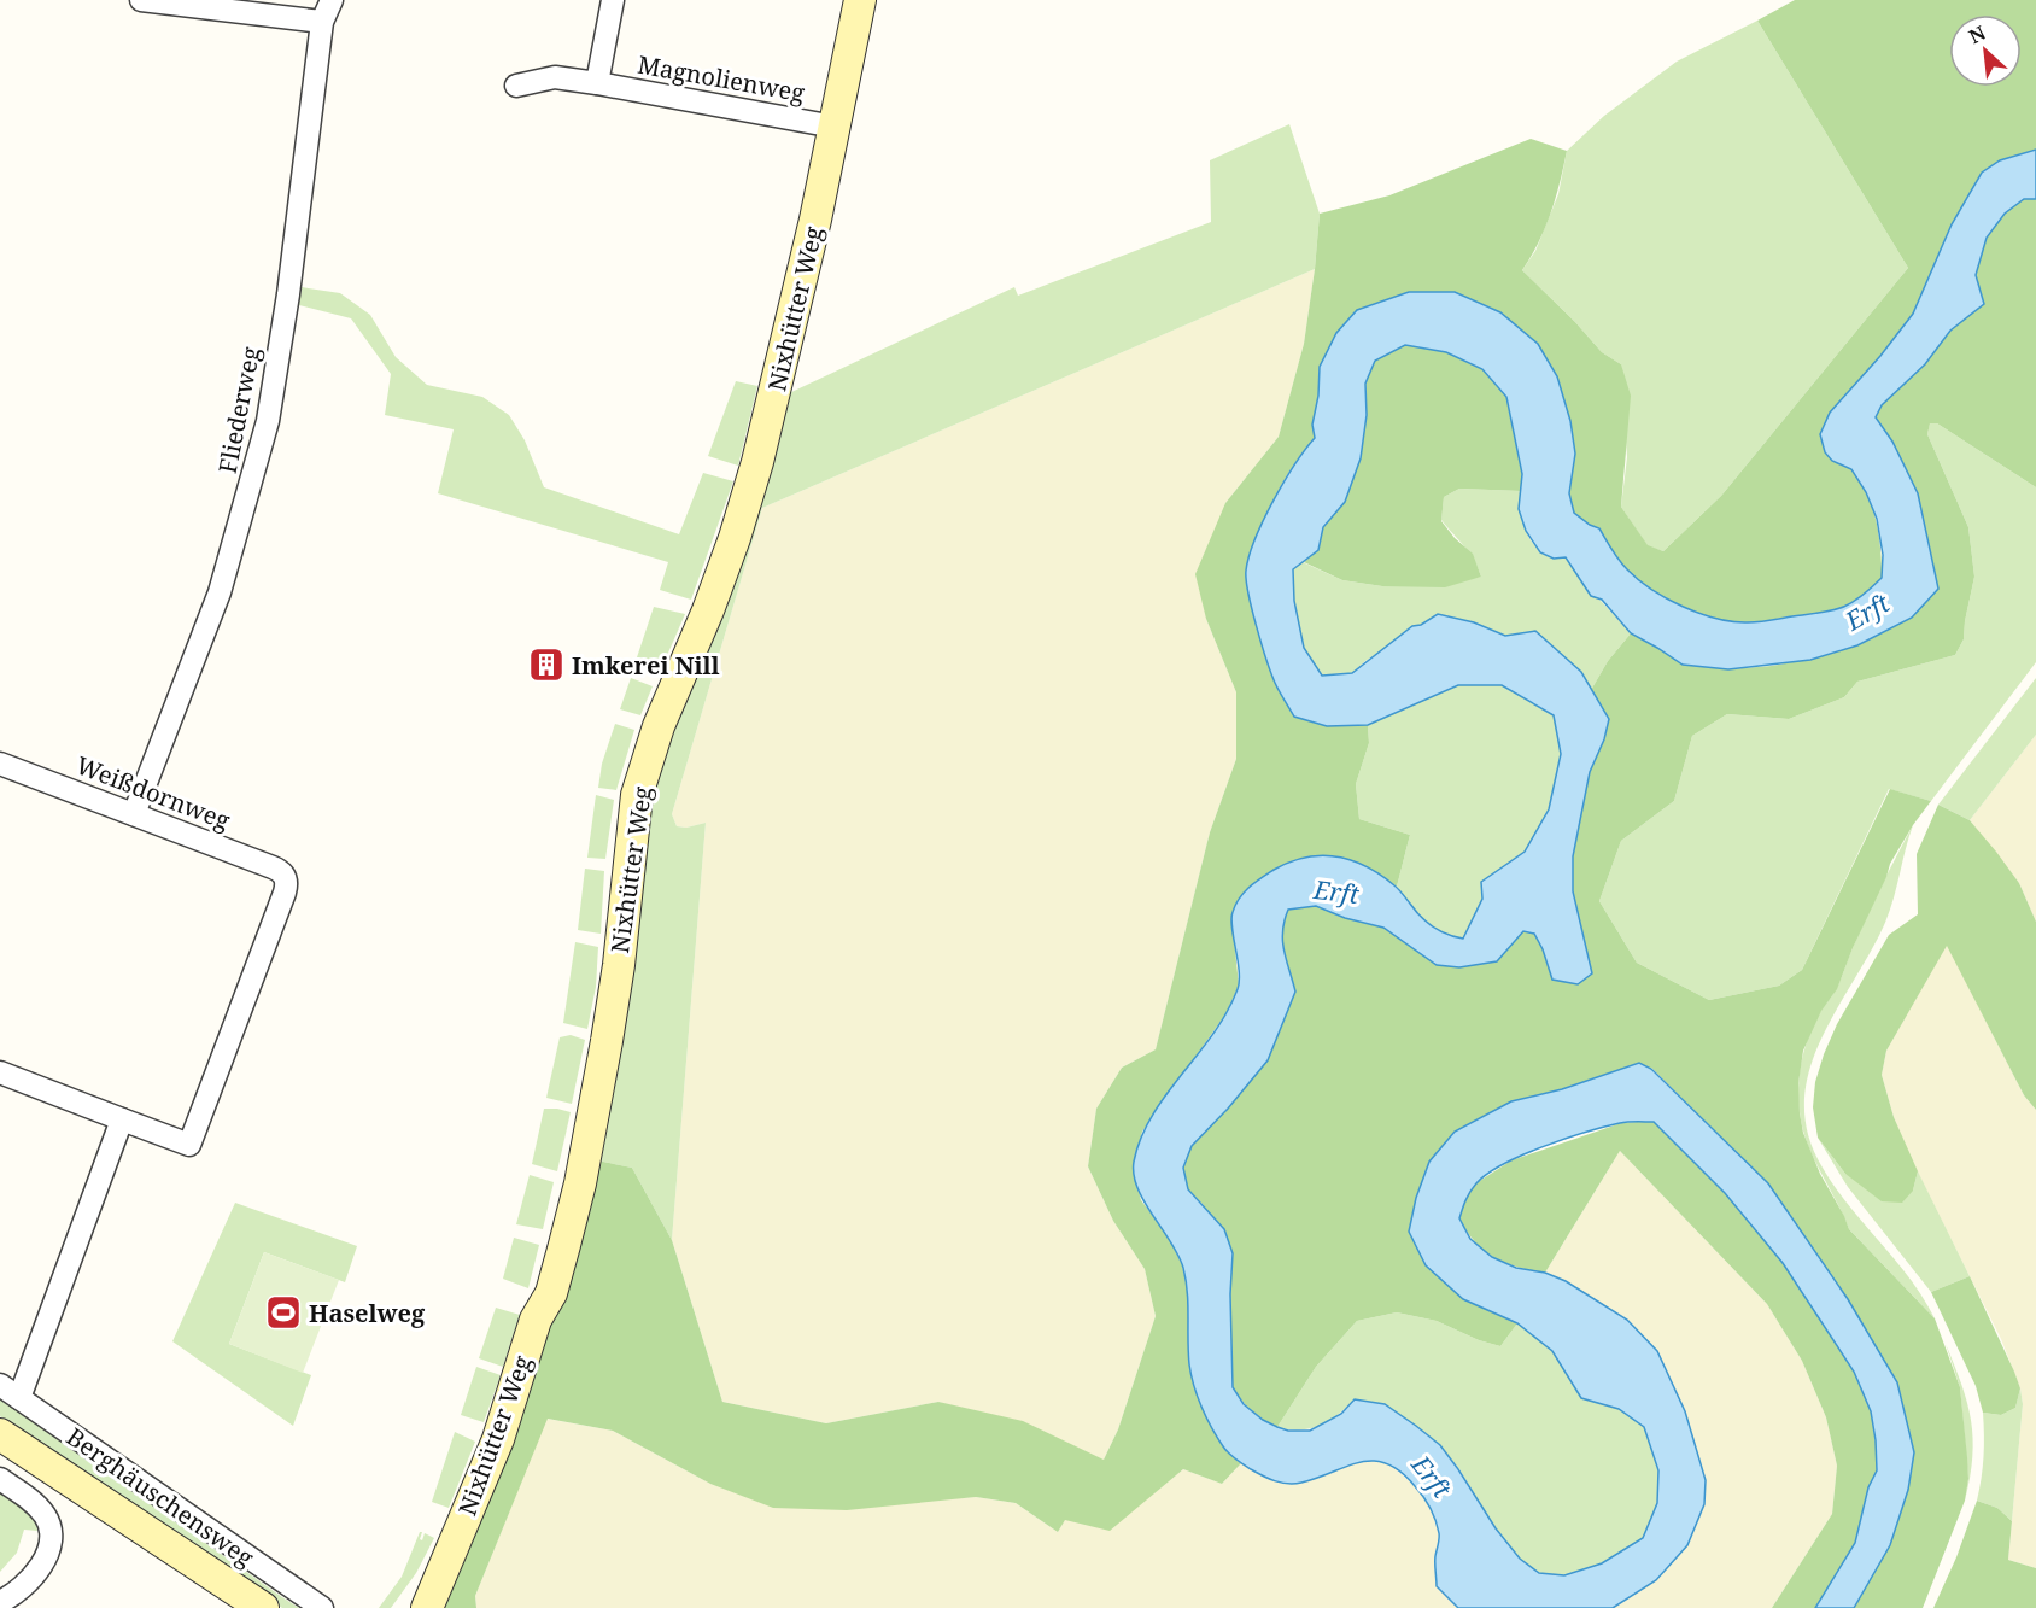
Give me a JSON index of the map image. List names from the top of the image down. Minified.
{"streets":{"main road":["Nixhütter Weg","Berghäuschensweg"],"street":["Magnolienweg","Fliederweg","Weißdornweg"]},"crossings":[["Magnolienweg","Nixhütter Weg"],["Fliederweg","Weißdornweg"]],"water":["Erft"],"places":{"building":["Imkerei Nill"],"sports":["Haselweg"]},"north":"top left"}
